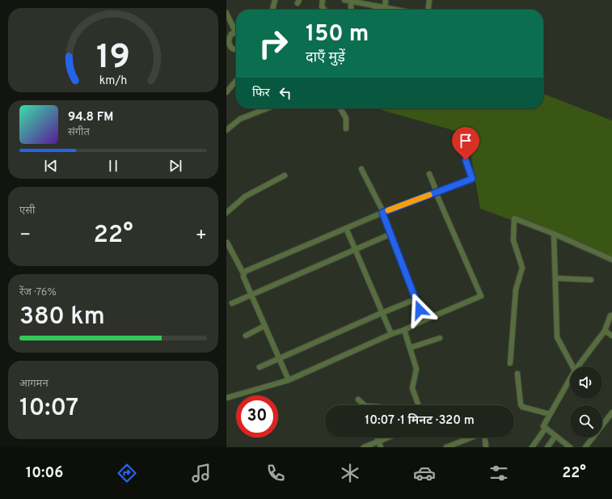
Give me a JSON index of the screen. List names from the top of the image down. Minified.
{"page":{"turn":["150 m","दाएँ मुड़ें"],"then":"फिर","song":["94.8 FM","संगीत"],"tile":["एसी",["रेंज · 76%","380 km"],["आगमन","10:07"]],"heat":["−","22°","+"],"limit":"30","trip":"10:07 · 1 मिनट · 320 m","tabs":["10:06","22°"],"gauge":["19","km/h"]}}
